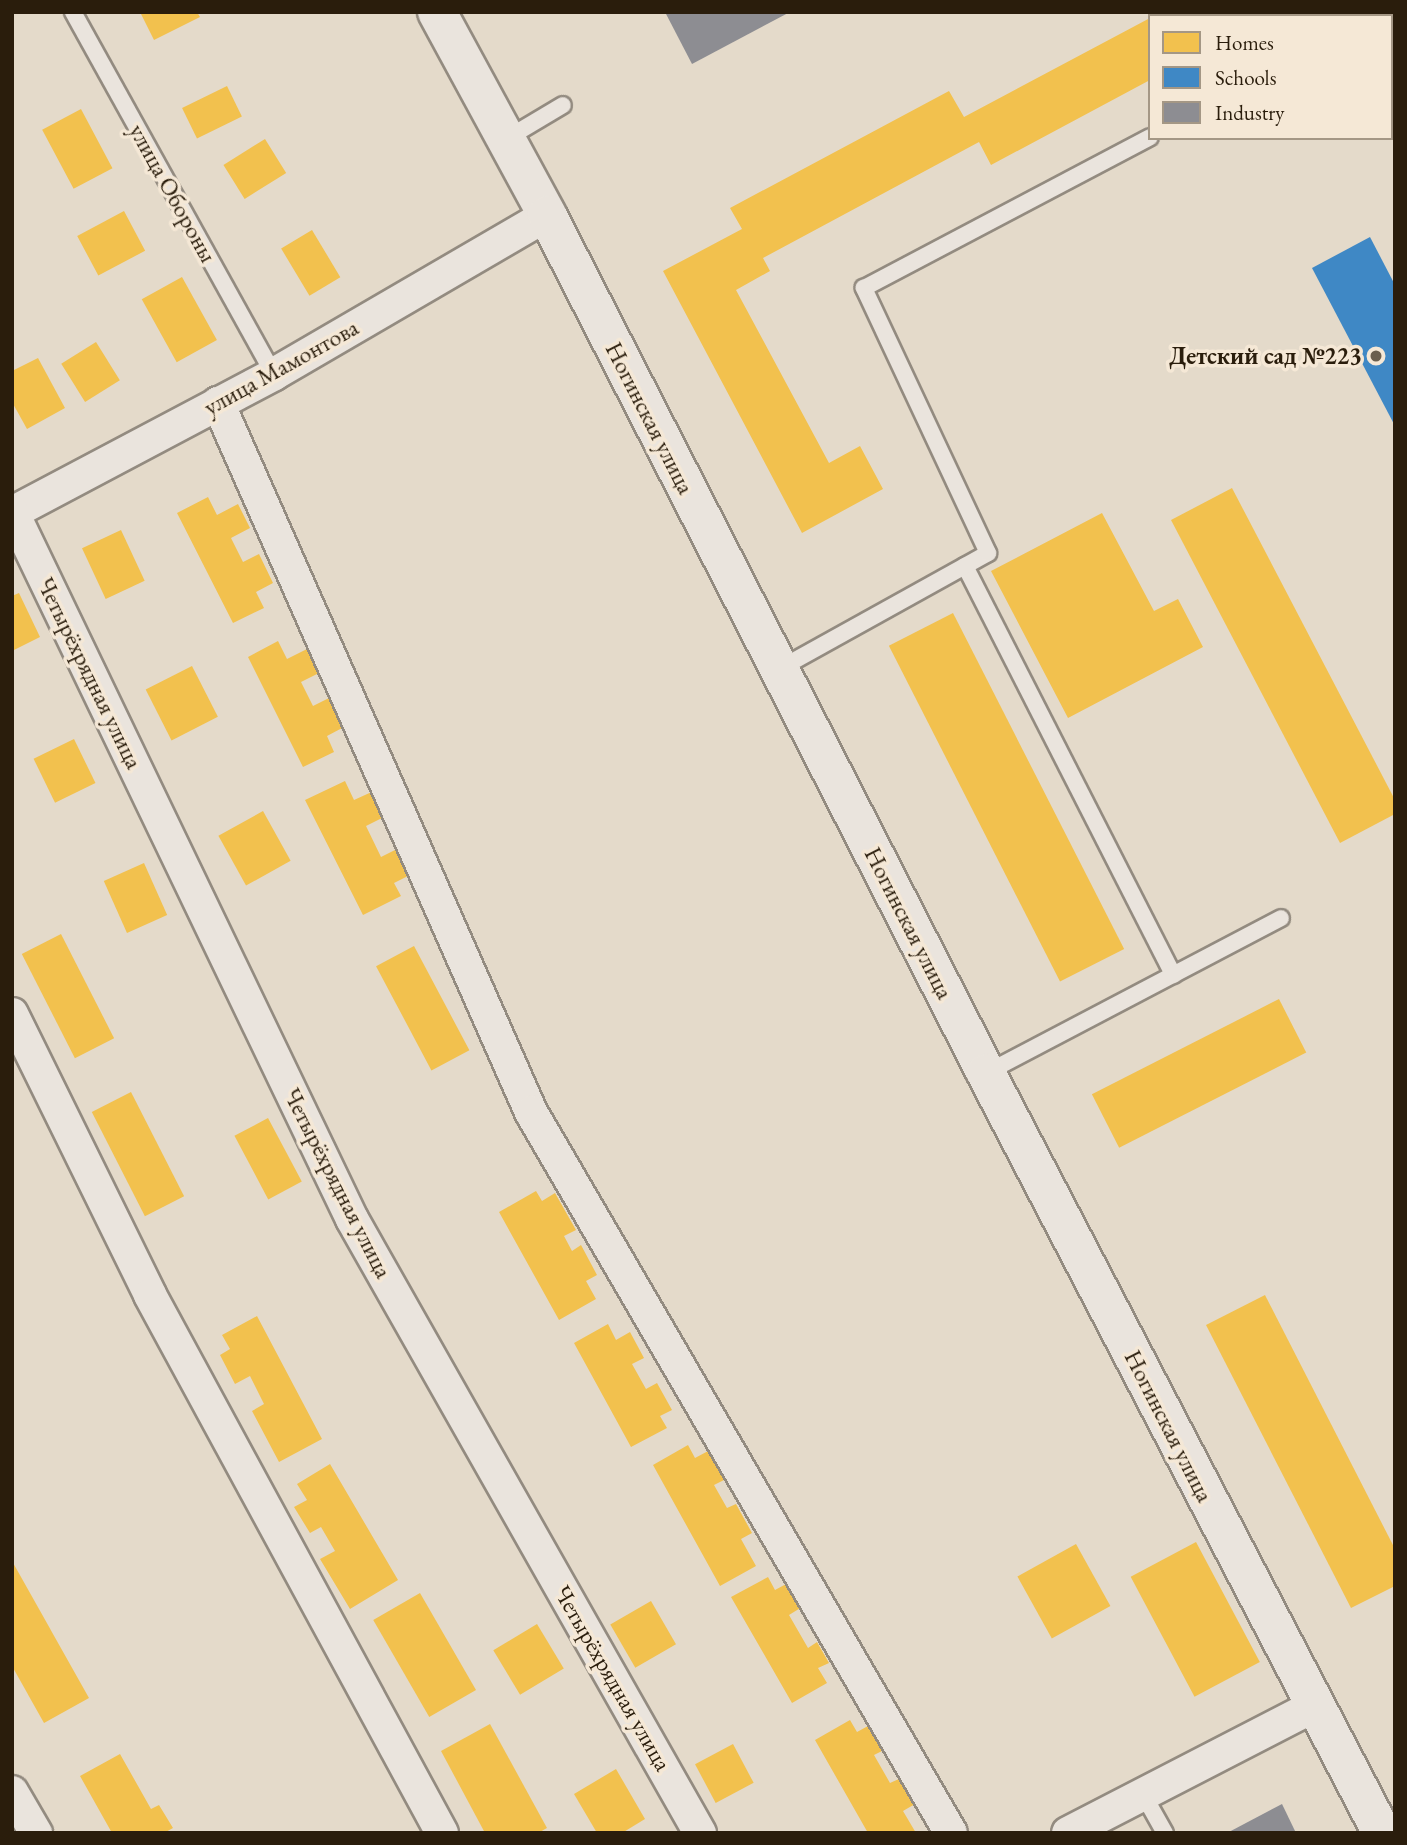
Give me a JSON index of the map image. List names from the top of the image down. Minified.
{"streets":{"street":["улица Мамонтова","Ногинская улица","Четырёхрядная улица"],"lane":["улица Обороны"]},"crossings":[["улица Обороны","улица Мамонтова"],["улица Мамонтова","Ногинская улица"],["улица Мамонтова","Четырёхрядная улица"]],"places":["Детский сад №223"],"legend":["Homes","Schools","Industry"]}
